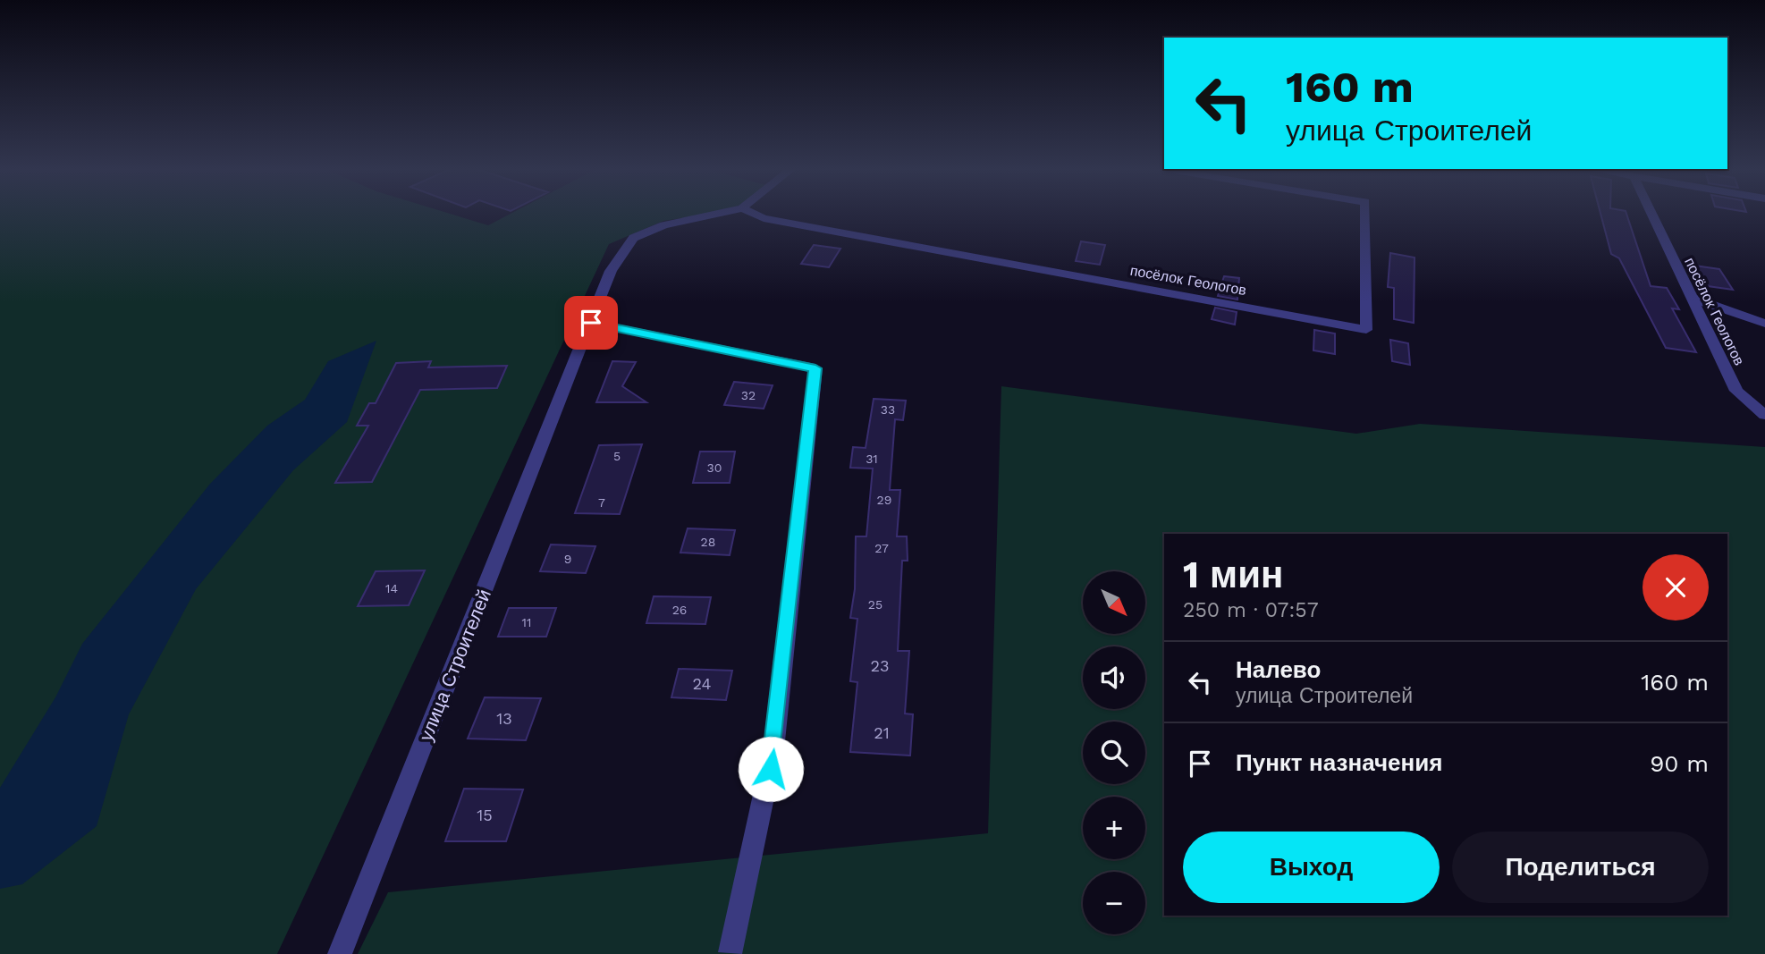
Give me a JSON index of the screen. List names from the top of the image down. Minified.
{"streets":{"street":["посёлок Геологов","улица Строителей"]},"house_numbers":["32","33","5","31","30","29","7","28","27","9","14","25","26","11","23","24","13","21","15"],"north":"bottom right","page":{"turn":["160 m","улица Строителей"],"heading":["1 мин","250 m · 07:57"],"map_buttons":["+","−"],"list":[{"name":"Налево","note":"улица Строителей","value":"160 m"},{"name":"Пункт назначения","value":"90 m"}],"buttons":["Выход","Поделиться"]}}
